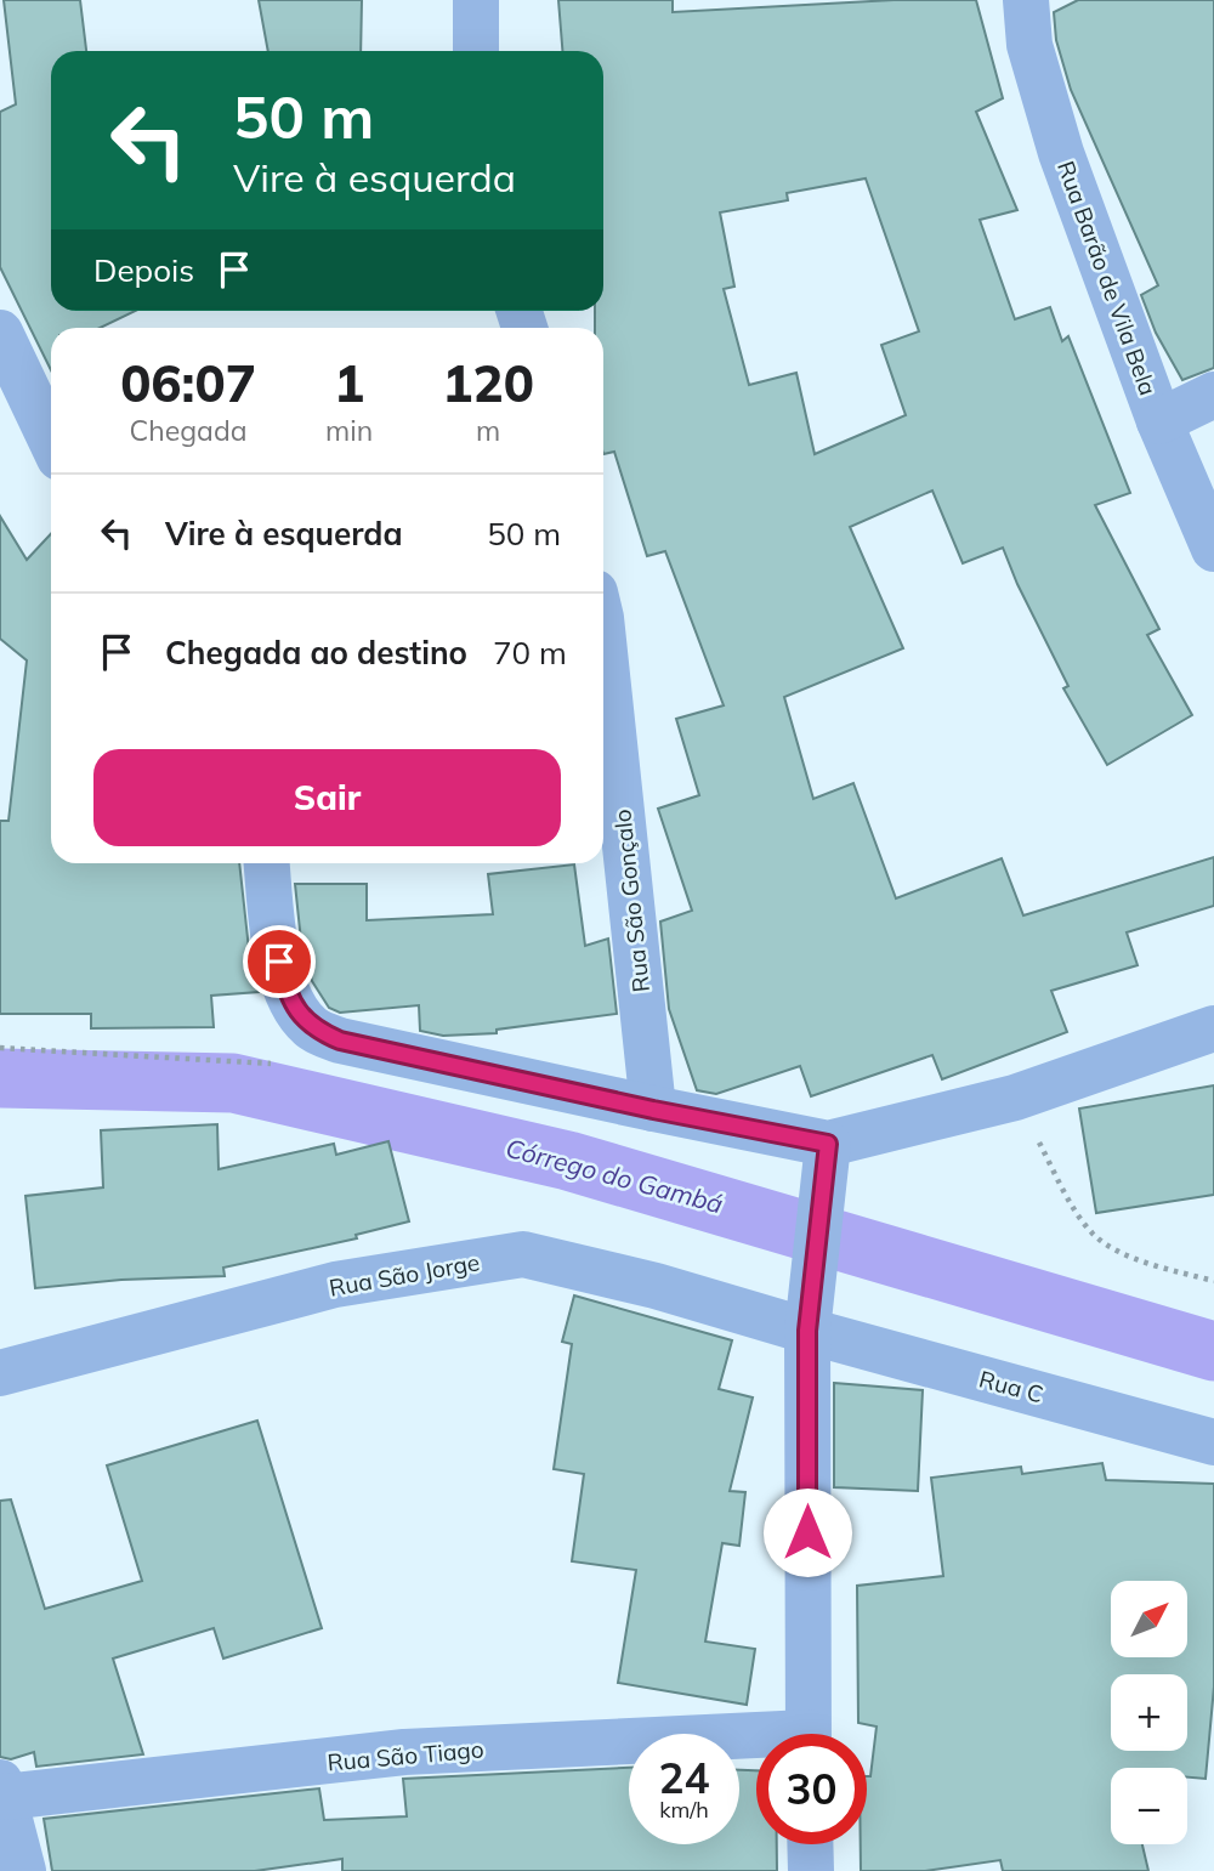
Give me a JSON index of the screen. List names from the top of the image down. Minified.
{"streets":{"street":["Rua Barão de Vila Bela","Rua São Gonçalo","Rua São Jorge","Rua C","Rua São Tiago"]},"crossings":[["Rua São Jorge","Rua C"]],"water":["Córrego do Gambá"],"north":"top right","page":{"turn":["50 m","Vire à esquerda"],"then":"Depois","eta":["06:07","Chegada","1","min","120","m"],"list":[{"name":"Vire à esquerda","value":"50 m"},{"name":"Chegada ao destino","value":"70 m"}],"buttons":"Sair","map_buttons":["+","−"],"speed":"24 km/h","limit":"30"}}
